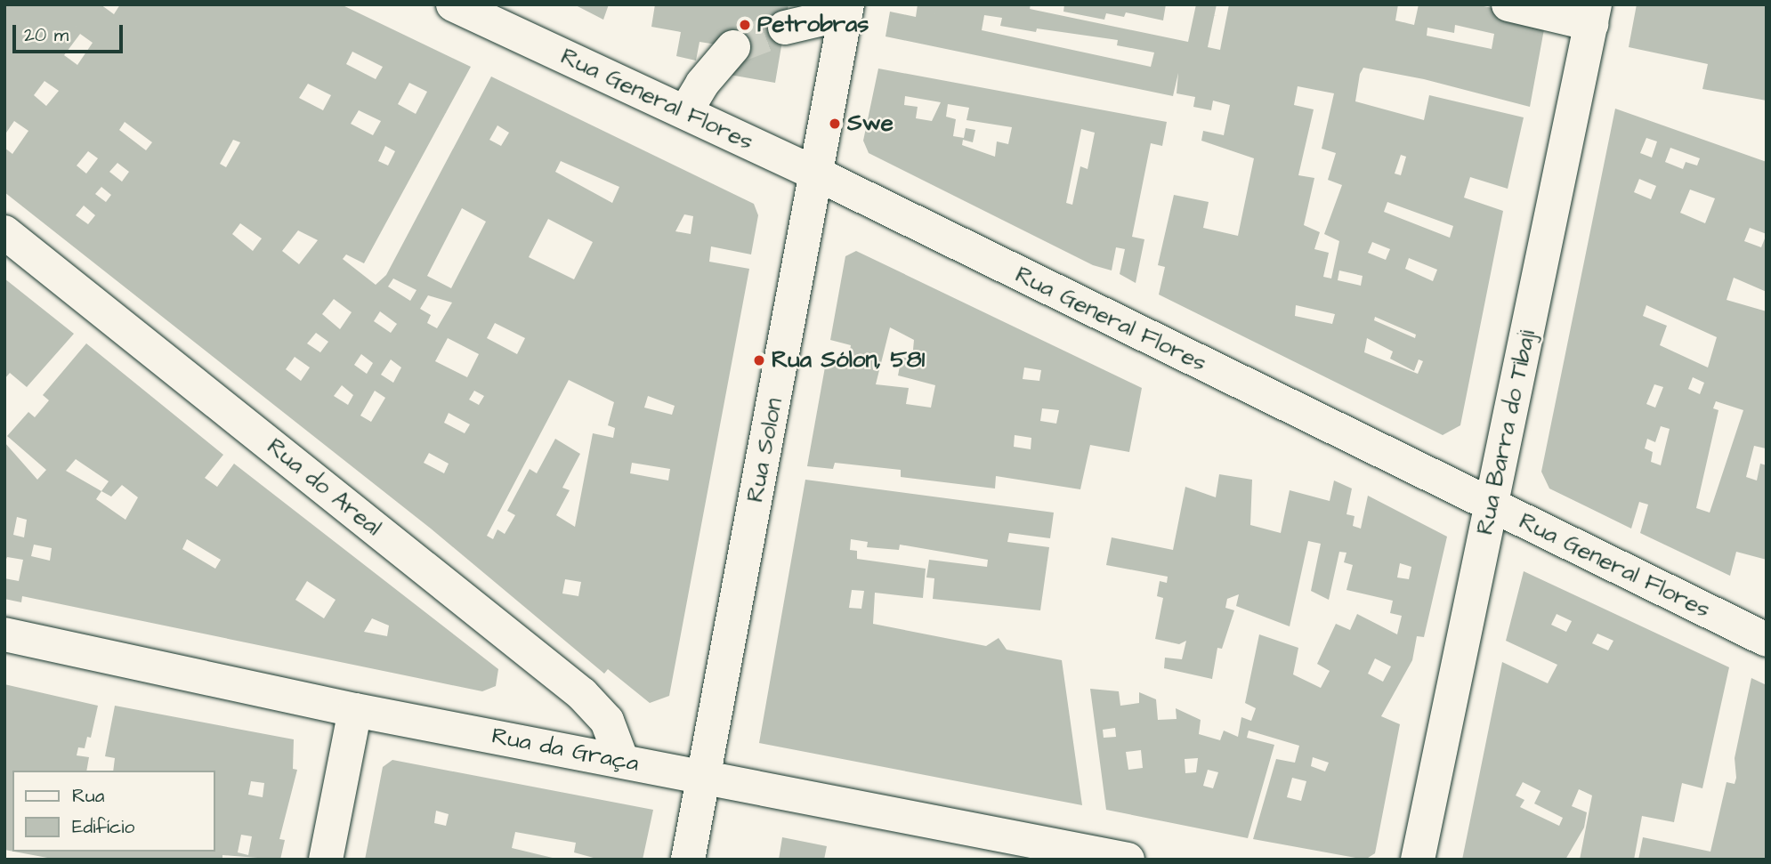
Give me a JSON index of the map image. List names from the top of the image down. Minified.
{"streets":{"street":["Rua General Flores","Rua Barra do Tibaji","Rua Solon","Rua do Areal","Rua da Graça"]},"crossings":[["Rua General Flores","Rua Barra do Tibaji"],["Rua General Flores","Rua Solon"],["Rua Solon","Rua da Graça"],["Rua do Areal","Rua da Graça"]],"places":["Petrobras","Swe","Rua Sólon, 581"],"legend":["Rua","Edifício"],"scale_bar":"20 m"}
